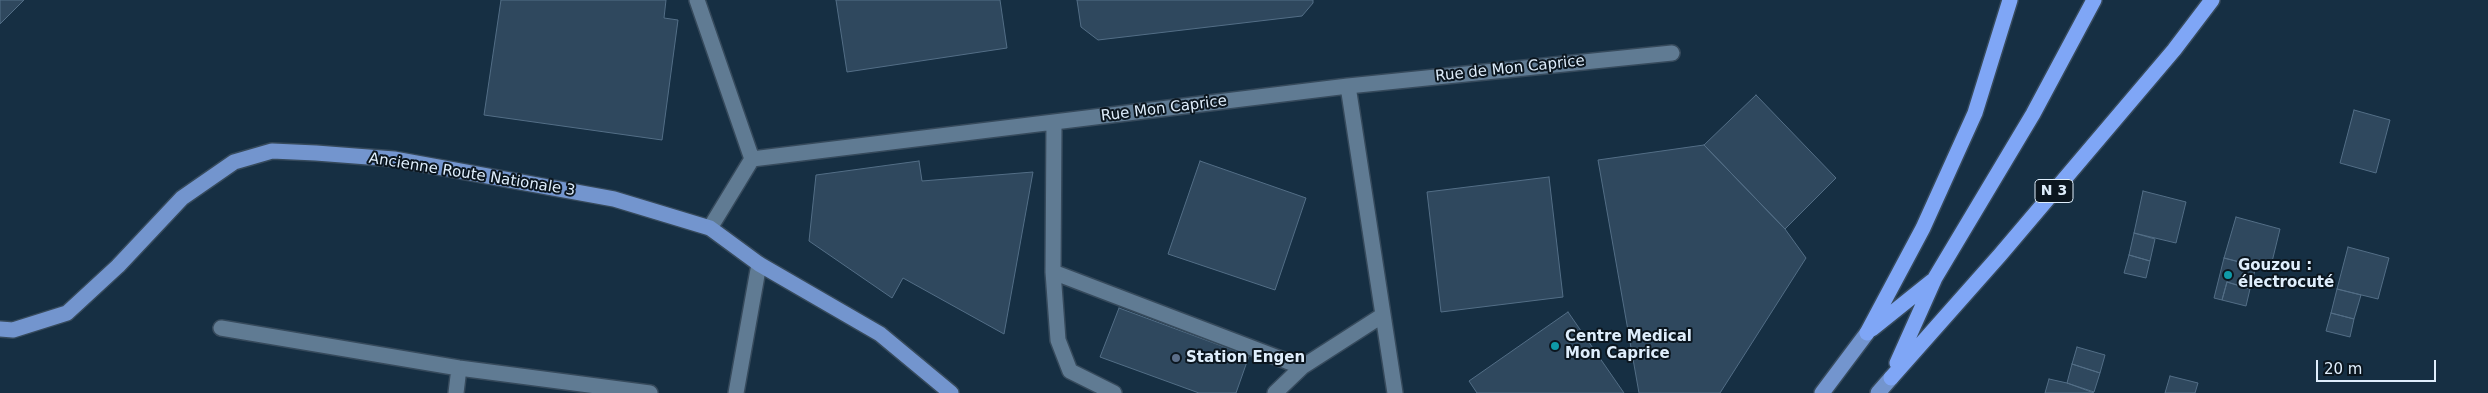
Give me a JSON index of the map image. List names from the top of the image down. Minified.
{"streets":{"highway":["N 3"],"main road":["Ancienne Route Nationale 3"],"street":["Rue de Mon Caprice","Rue Mon Caprice"]},"crossings":[["Rue de Mon Caprice","Rue Mon Caprice"]],"places":["Gouzou : électrocuté","Centre Medical Mon Caprice","Station Engen"],"scale_bar":"20 m"}
